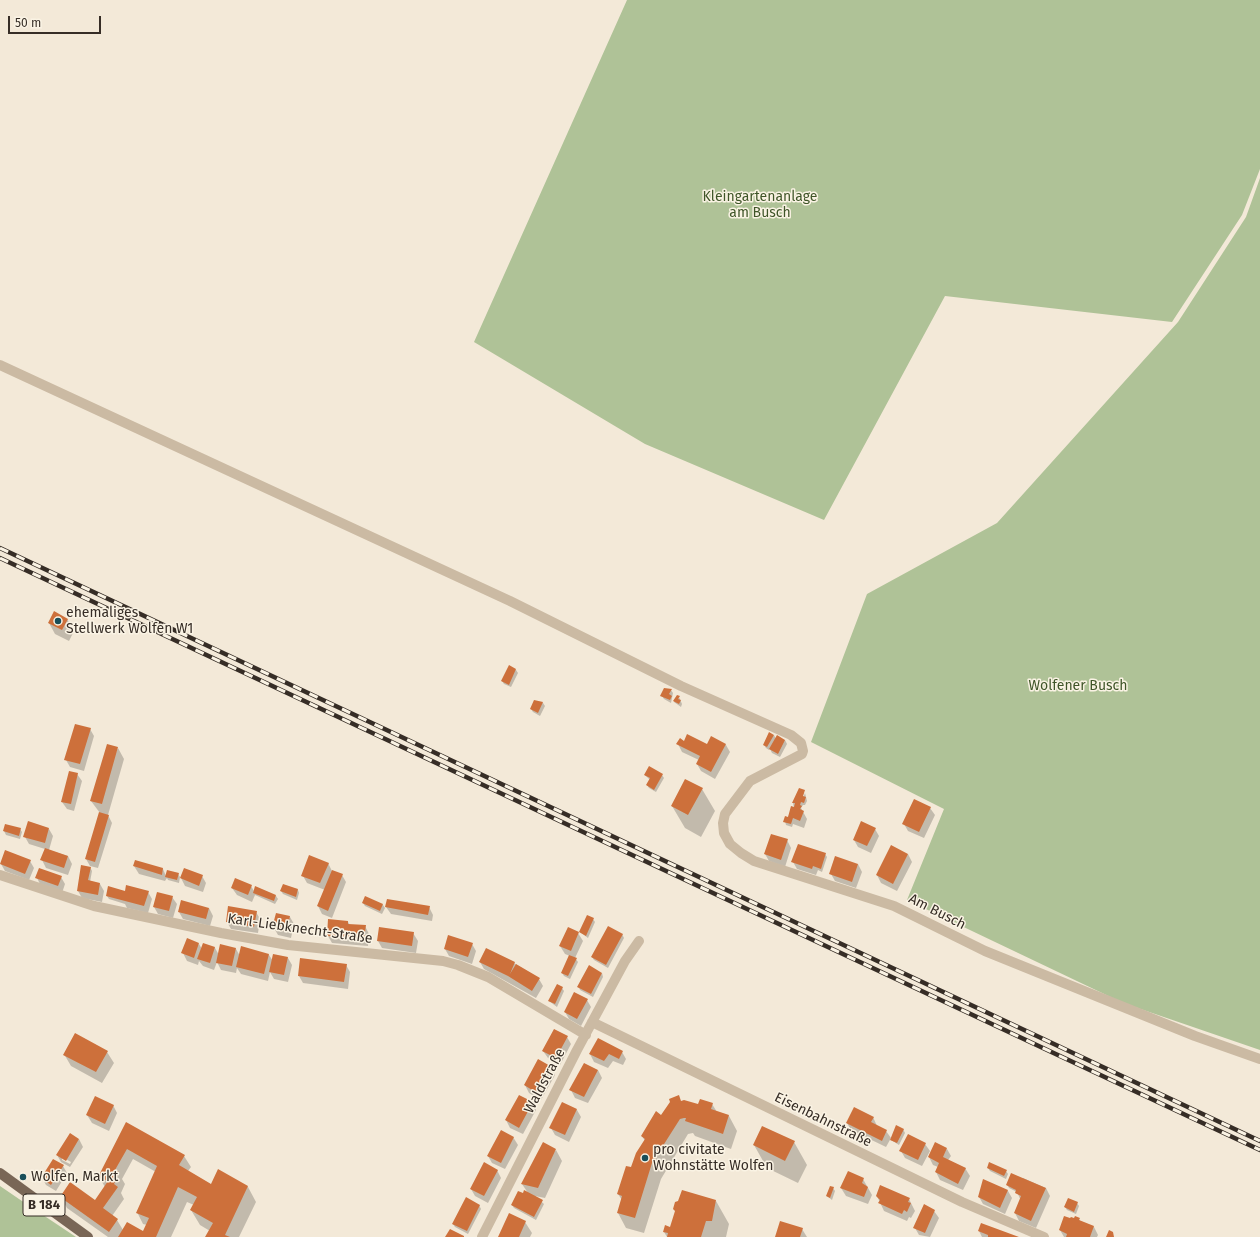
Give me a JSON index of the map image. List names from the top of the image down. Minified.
{"streets":{"main road":["B 184"],"street":["Am Busch","Karl-Liebknecht-Straße","Waldstraße","Eisenbahnstraße"]},"crossings":[["Karl-Liebknecht-Straße","Waldstraße"],["Waldstraße","Eisenbahnstraße"]],"parks":["Kleingartenanlage am Busch","Wolfener Busch"],"places":["ehemaliges Stellwerk Wolfen W1","pro civitate Wohnstätte Wolfen","Wolfen, Markt"],"scale_bar":"50 m"}
